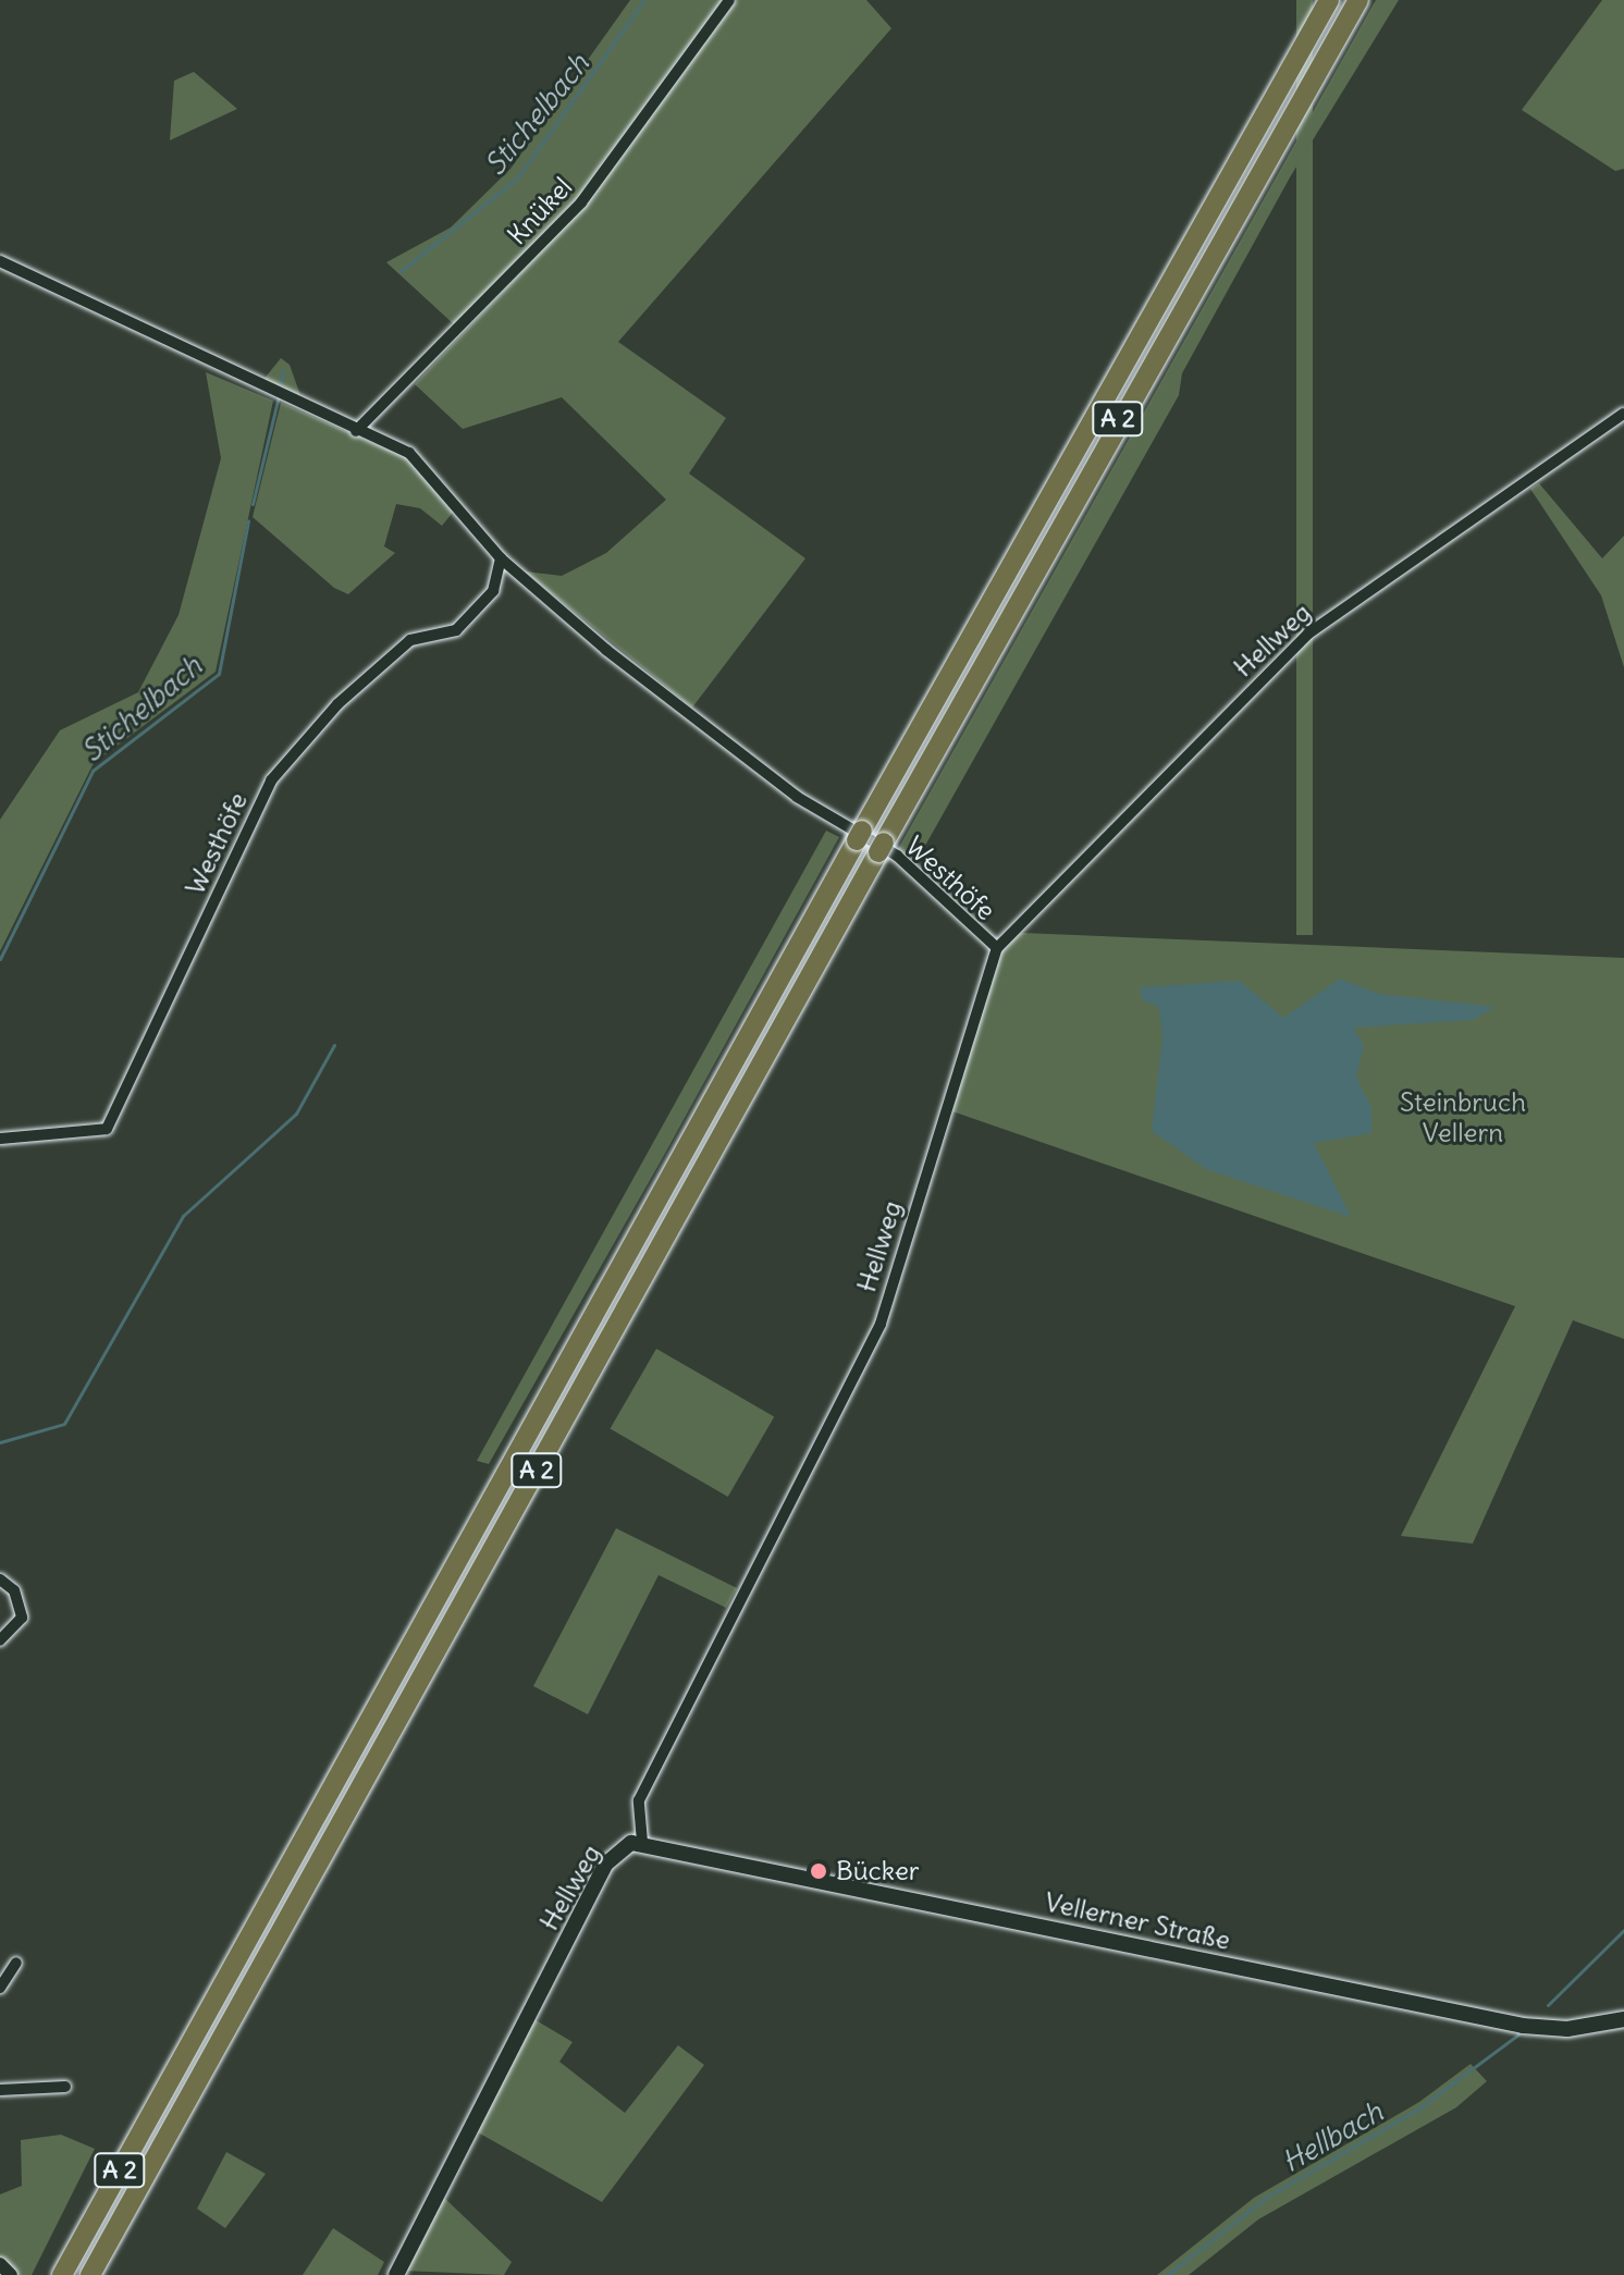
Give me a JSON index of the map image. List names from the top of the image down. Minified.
{"streets":{"highway":["A 2"],"main road":["Hellweg","Vellerner Straße"],"street":["Knükel","Westhöfe"]},"crossings":[["Knükel","Westhöfe"],["Hellweg","Westhöfe"],["Hellweg","Vellerner Straße"]],"water":["Stichelbach","Hellbach"],"parks":["Steinbruch Vellern"],"places":["Bücker"]}
